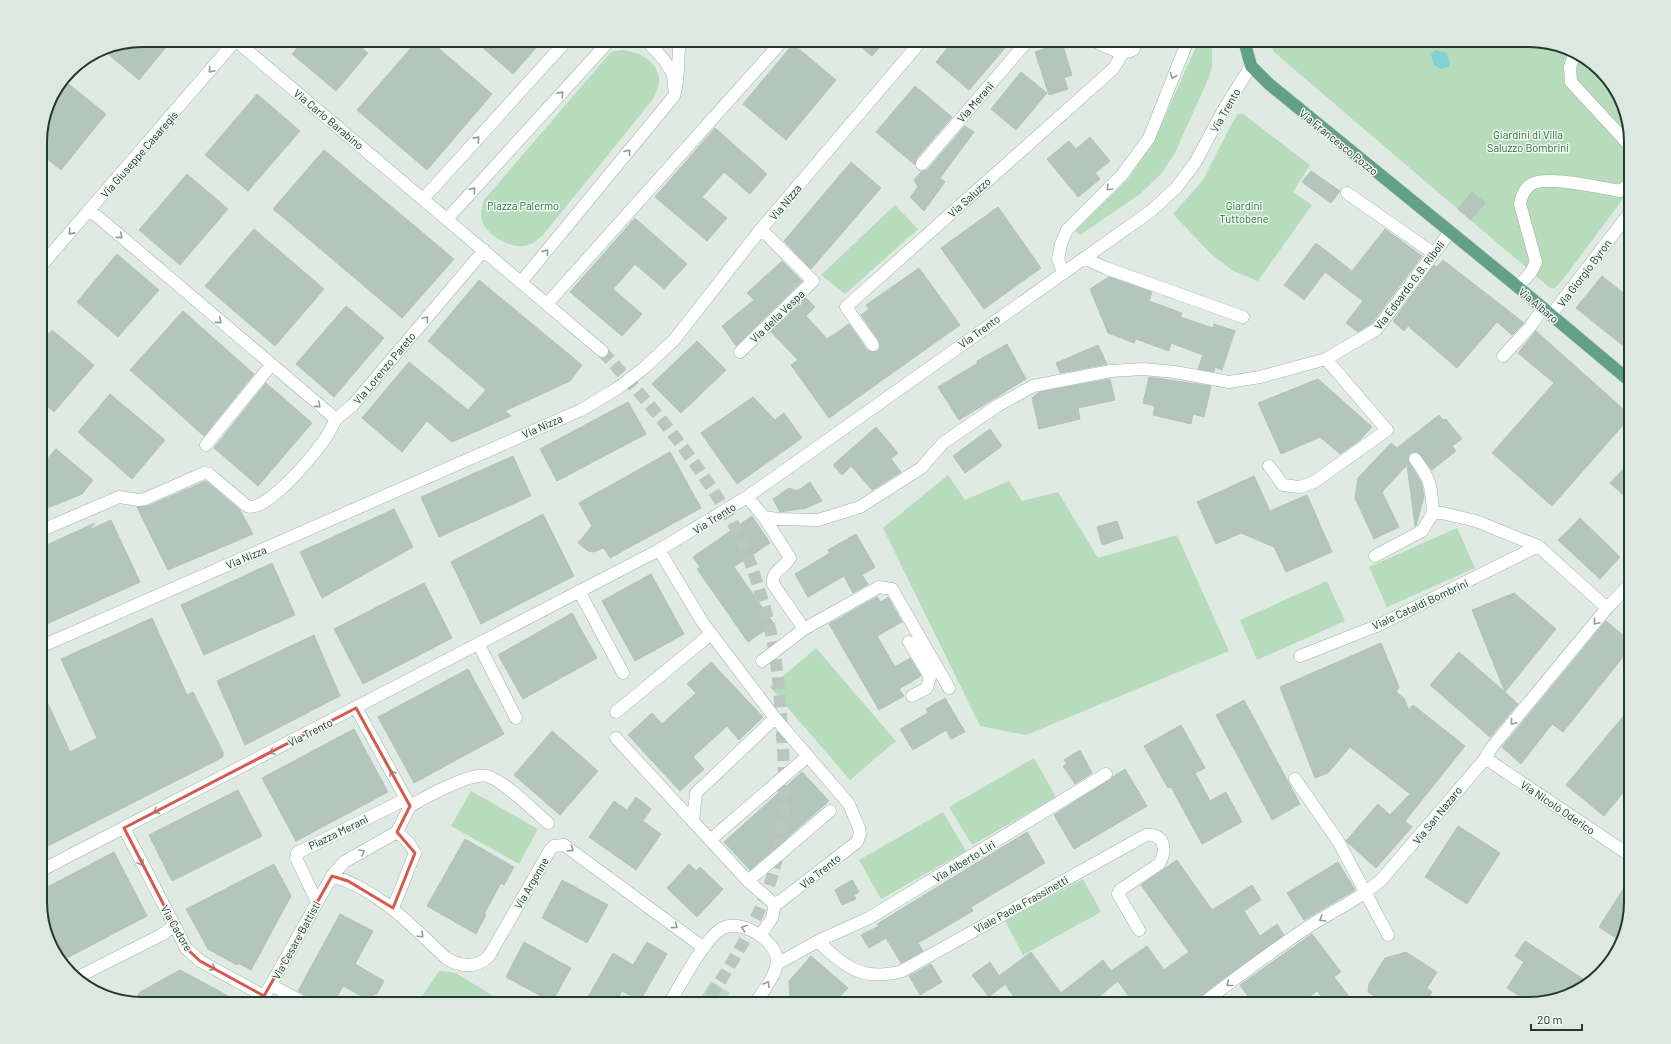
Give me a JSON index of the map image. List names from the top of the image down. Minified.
{"streets":{"main road":["Via Francesco Pozzo","Via Albaro"],"street":["Via Merani","Via Trento","Via Carlo Barabino","Via Giuseppe Casaregis","Via Saluzzo","Via Nizza","Via Giorgio Byron","Via Edoardo G.B. Riboli","Via della Vespa","Via Lorenzo Pareto","Viale Cataldi Bombrini","Via Nicolò Oderico","Via San Nazaro","Piazza Merani","Via Alberto Liri","Via Argonne","Viale Paola Frassinetti","Via Cadore","Via Cesare Battisti"]},"crossings":[["Via Trento","Via Francesco Pozzo"],["Via Trento","Via Cadore"],["Via Francesco Pozzo","Via Edoardo G.B. Riboli"],["Via Francesco Pozzo","Via Albaro"],["Via Nizza","Via della Vespa"],["Via Giorgio Byron","Via Albaro"],["Via Edoardo G.B. Riboli","Via Albaro"],["Via Nicolò Oderico","Via San Nazaro"],["Piazza Merani","Via Cesare Battisti"],["Via Alberto Liri","Viale Paola Frassinetti"]],"one_way":["Via Giuseppe Casaregis","Via Lorenzo Pareto","Via San Nazaro","Via Cadore"],"parks":["Giardini di Villa Saluzzo Bombrini","Piazza Palermo","Giardini Tuttobene"],"scale_bar":"20 m"}
